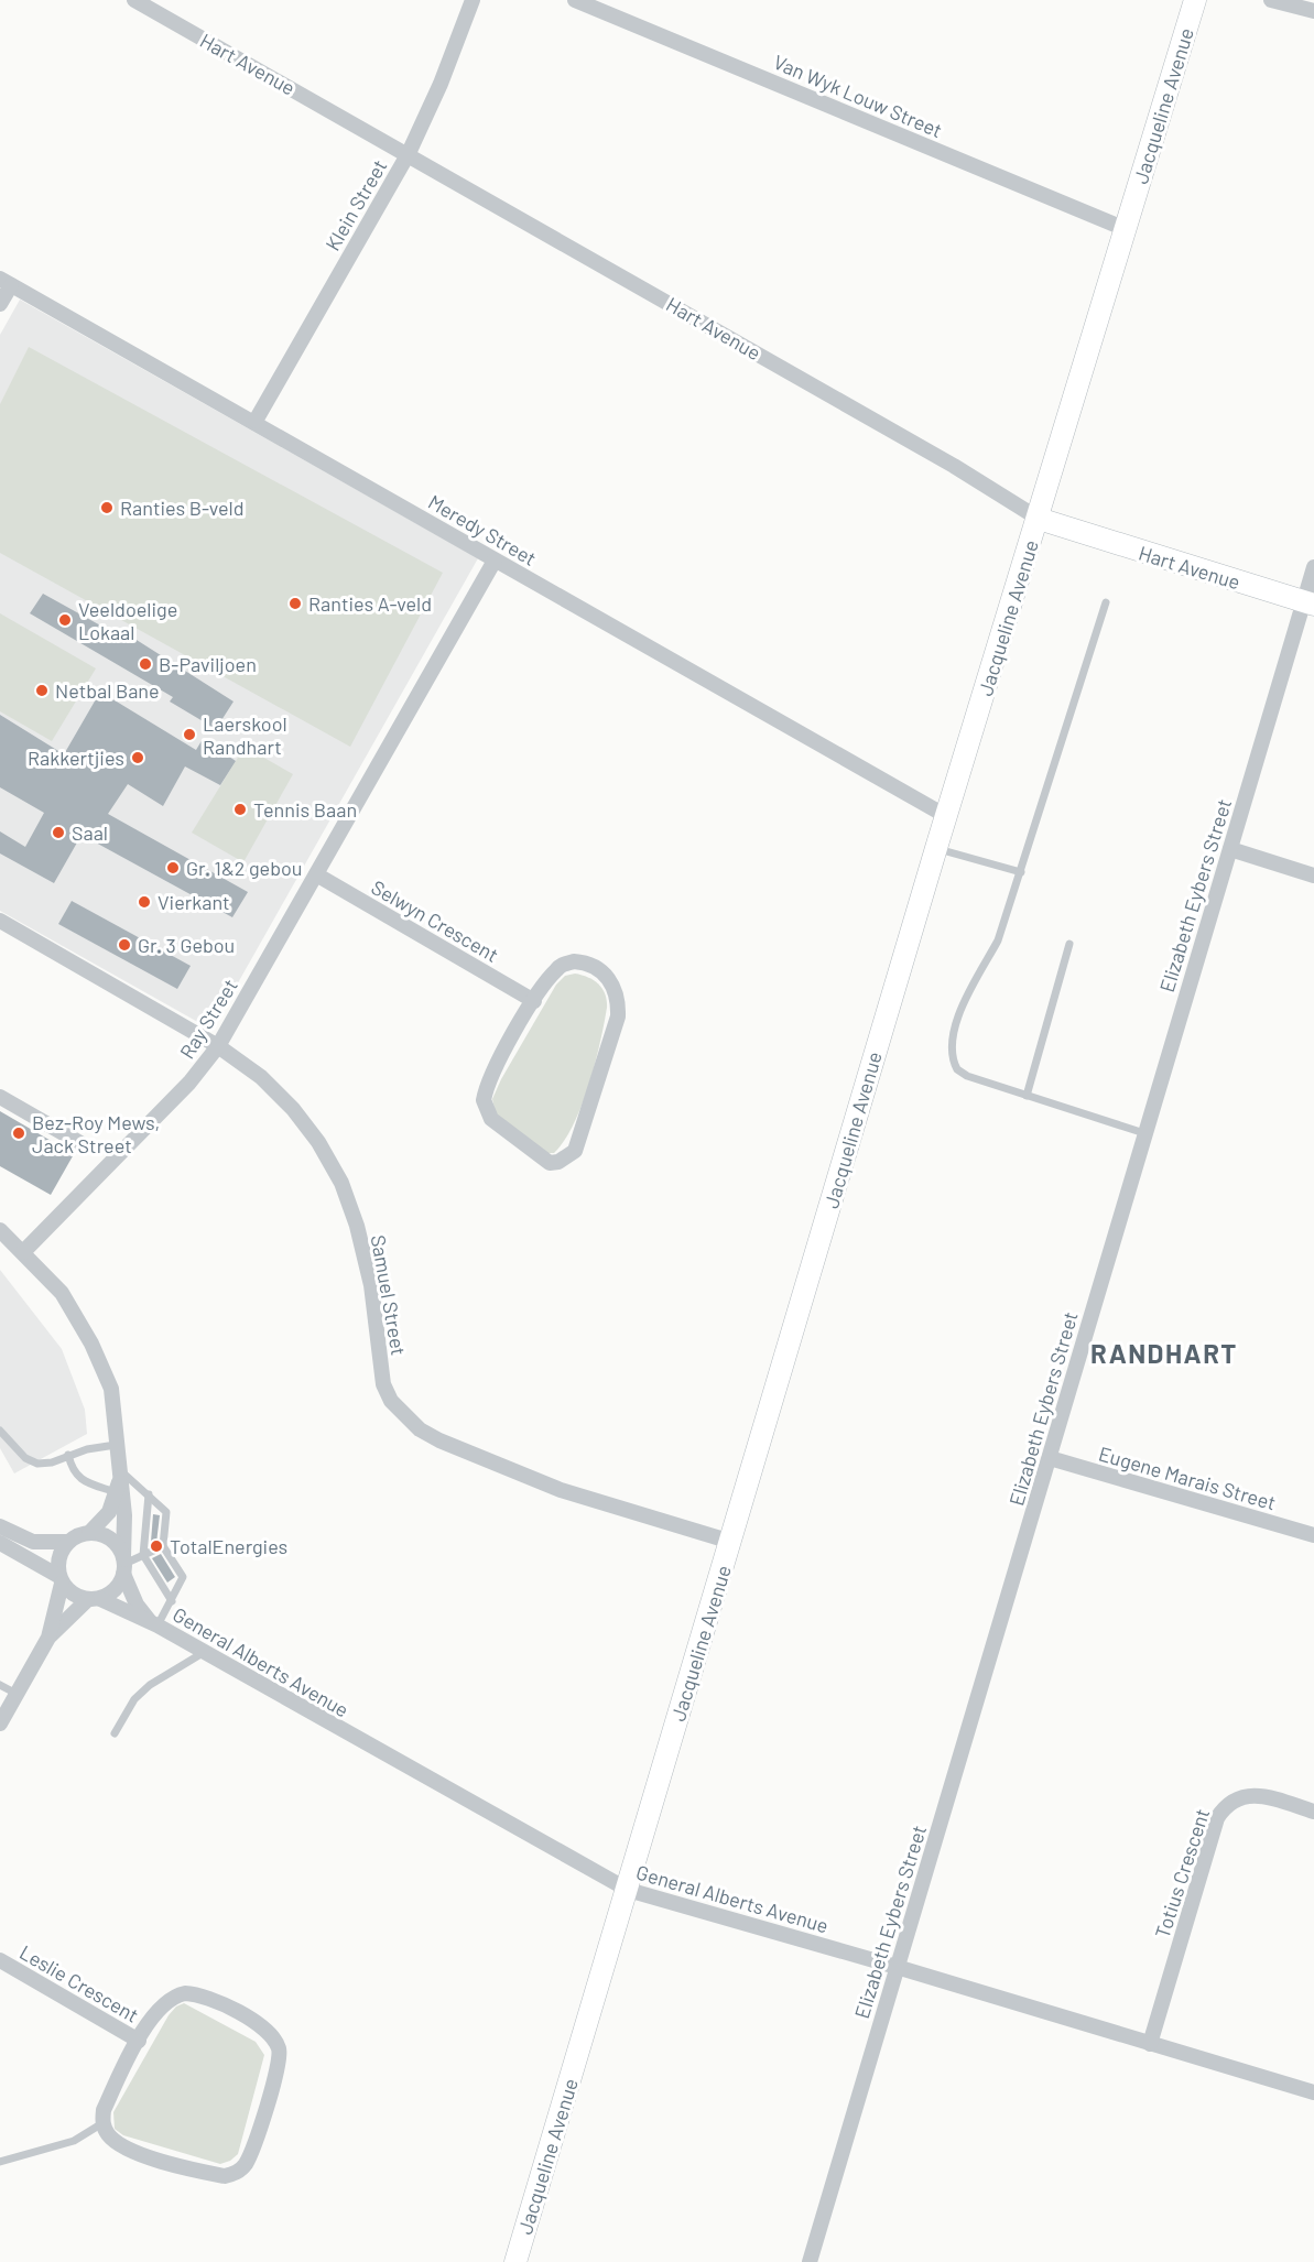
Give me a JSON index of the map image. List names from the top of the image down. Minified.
{"streets":{"street":["Hart Avenue","Van Wyk Louw Street","Jacqueline Avenue","Klein Street","Meredy Street","Elizabeth Eybers Street","Selwyn Crescent","Ray Street","Samuel Street","Eugene Marais Street","General Alberts Avenue","Totius Crescent","Leslie Crescent"]},"crossings":[["Hart Avenue","Jacqueline Avenue"],["Hart Avenue","Klein Street"],["Hart Avenue","Elizabeth Eybers Street"],["Van Wyk Louw Street","Jacqueline Avenue"],["Jacqueline Avenue","Meredy Street"],["Jacqueline Avenue","Samuel Street"],["Jacqueline Avenue","General Alberts Avenue"],["Klein Street","Meredy Street"],["Meredy Street","Ray Street"],["Elizabeth Eybers Street","Eugene Marais Street"],["Elizabeth Eybers Street","General Alberts Avenue"],["Selwyn Crescent","Ray Street"],["Ray Street","Samuel Street"],["General Alberts Avenue","Totius Crescent"]],"districts":["RANDHART"],"places":["Ranties B-veld","Ranties A-veld","Veeldoelige Lokaal","B-Paviljoen","Netbal Bane","Laerskool Randhart","Rakkertjies","Tennis Baan","Saal","Gr. 1&2 gebou","Vierkant","Gr. 3 Gebou","Bez-Roy Mews, Jack Street","TotalEnergies"]}
